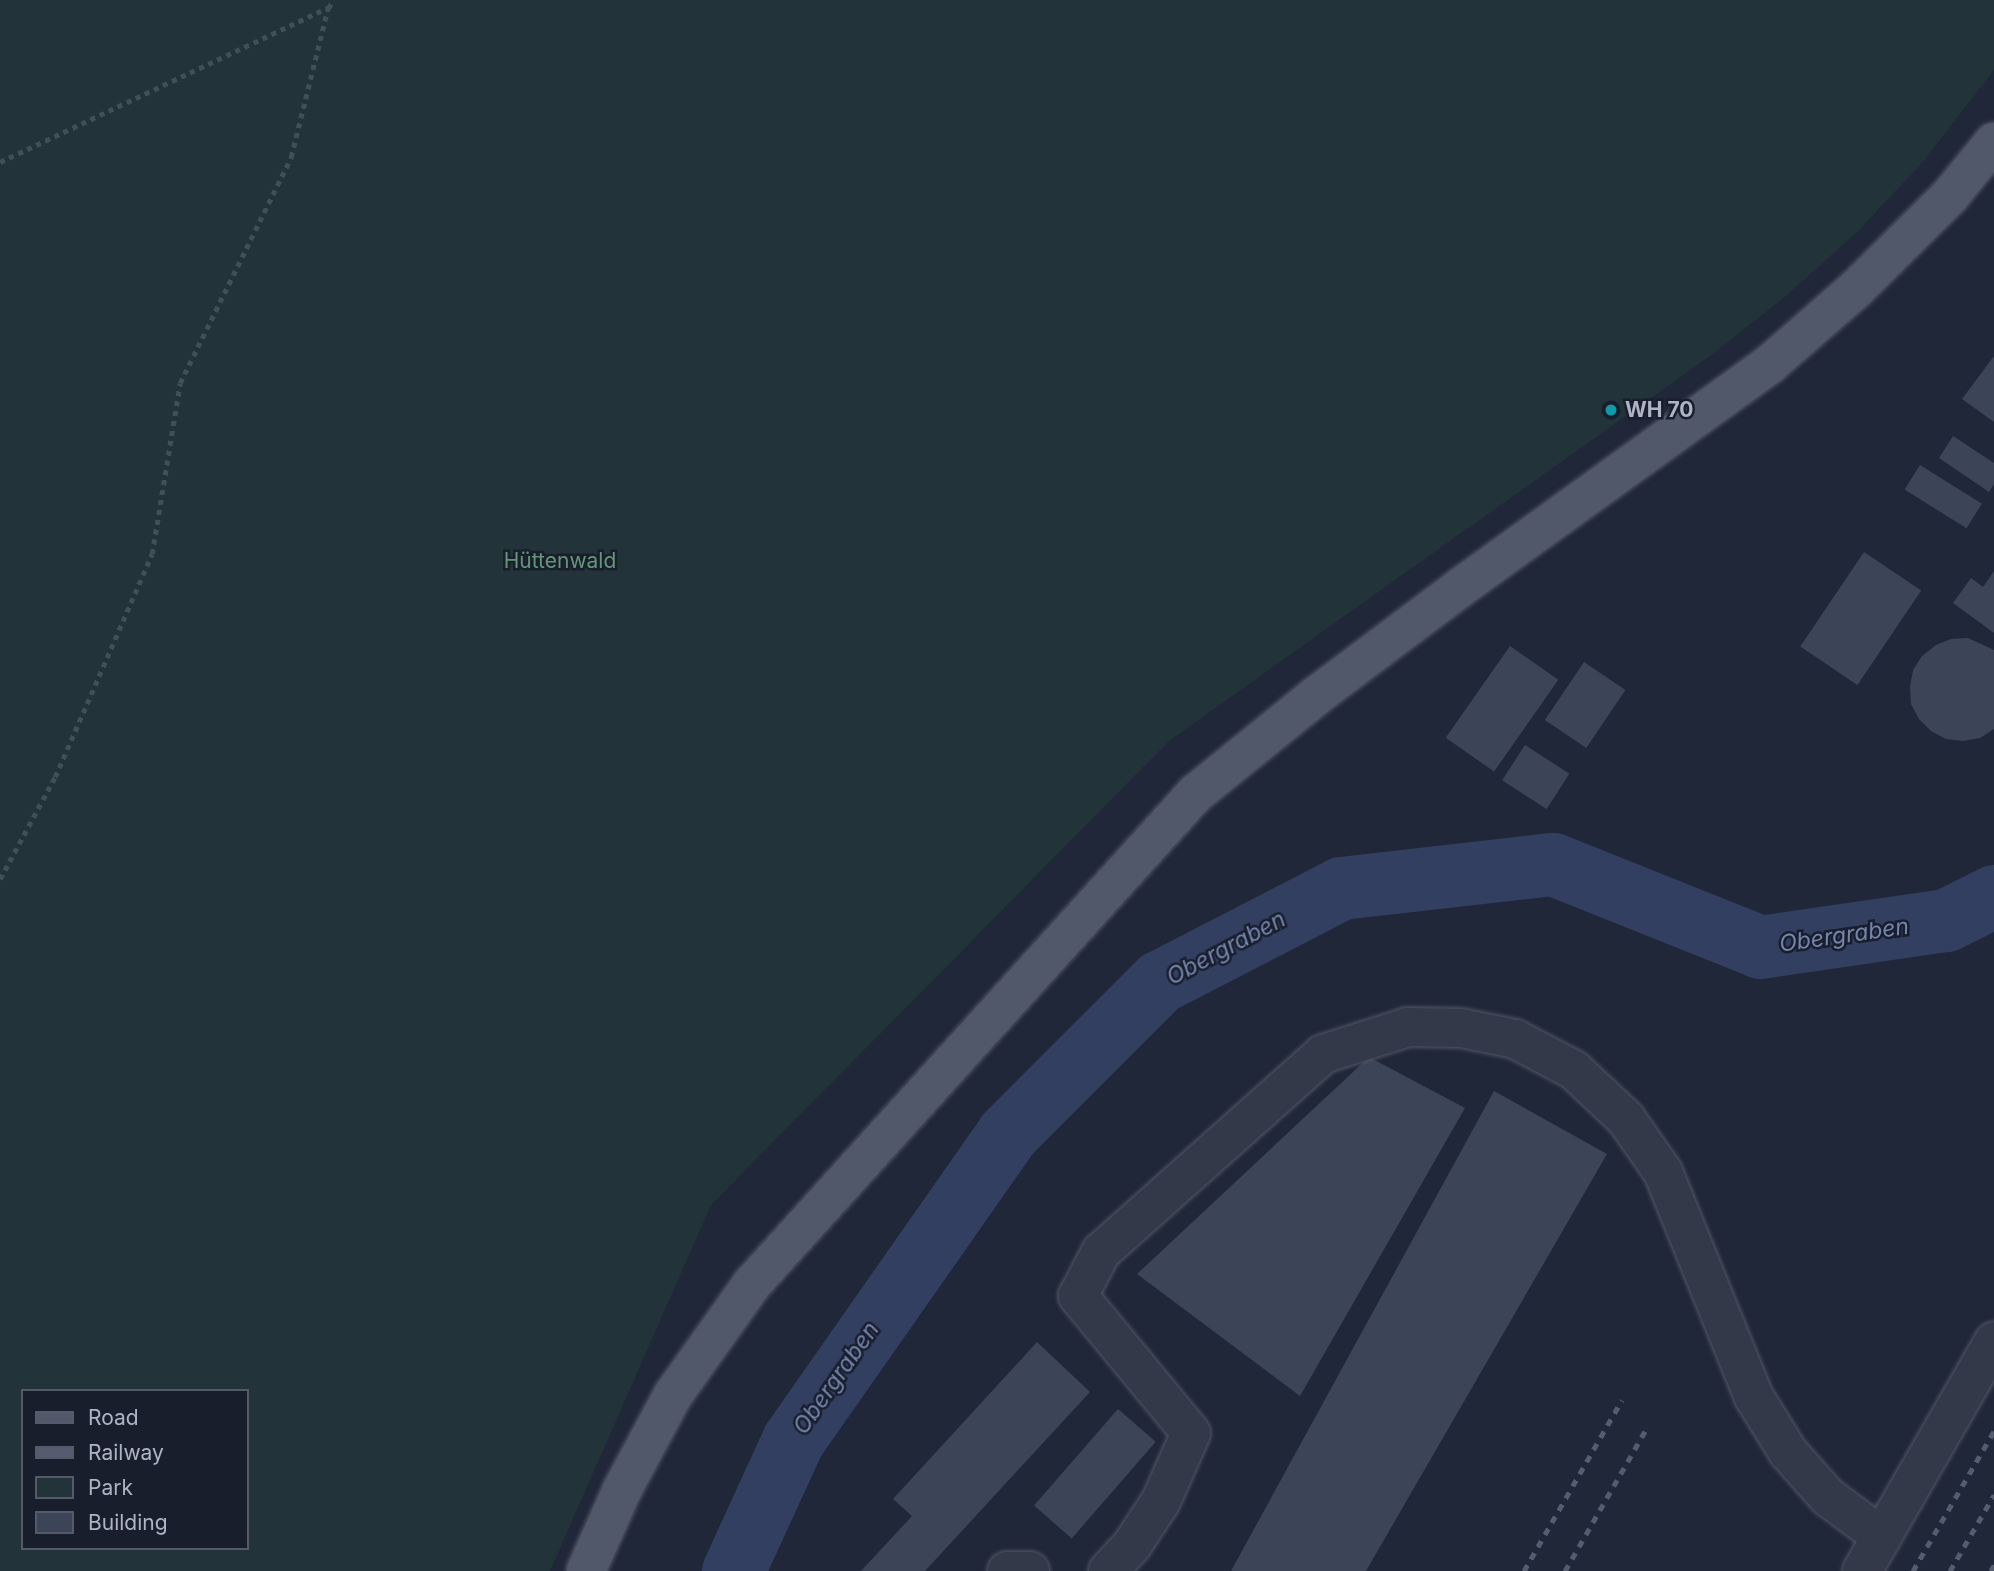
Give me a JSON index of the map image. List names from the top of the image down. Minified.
{"water":["Obergraben"],"parks":["Hüttenwald"],"places":["WH 70"],"legend":["Road","Railway","Park","Building"]}
